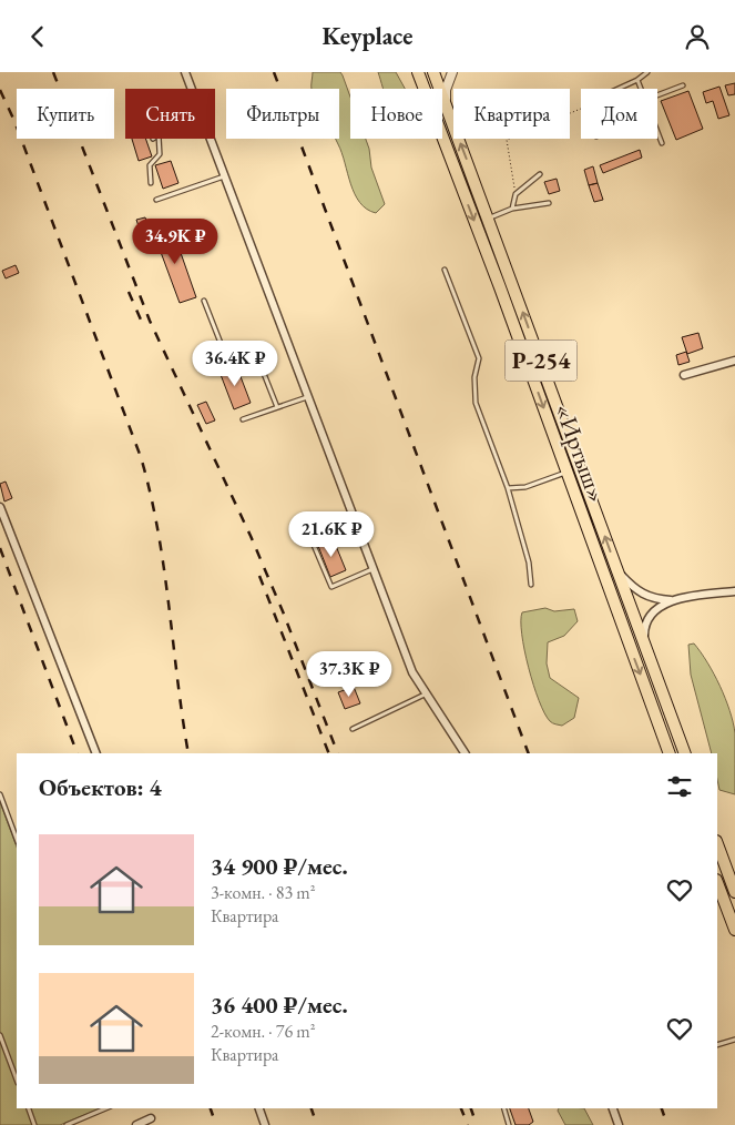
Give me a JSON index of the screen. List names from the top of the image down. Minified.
{"streets":{"main road":["Р-254","«Иртыш»"]},"page":{"header":"Keyplace","chip":["Купить","Снять","Фильтры","Новое","Квартира","Дом"],"price":["34.9K ₽","36.4K ₽","21.6K ₽","37.3K ₽"],"heading":"Объектов: 4","list":[{"name":"34 900 ₽/мес.","note":"3-комн. · 83 m² · Квартира"},{"name":"36 400 ₽/мес.","note":"2-комн. · 76 m² · Квартира"}]}}
